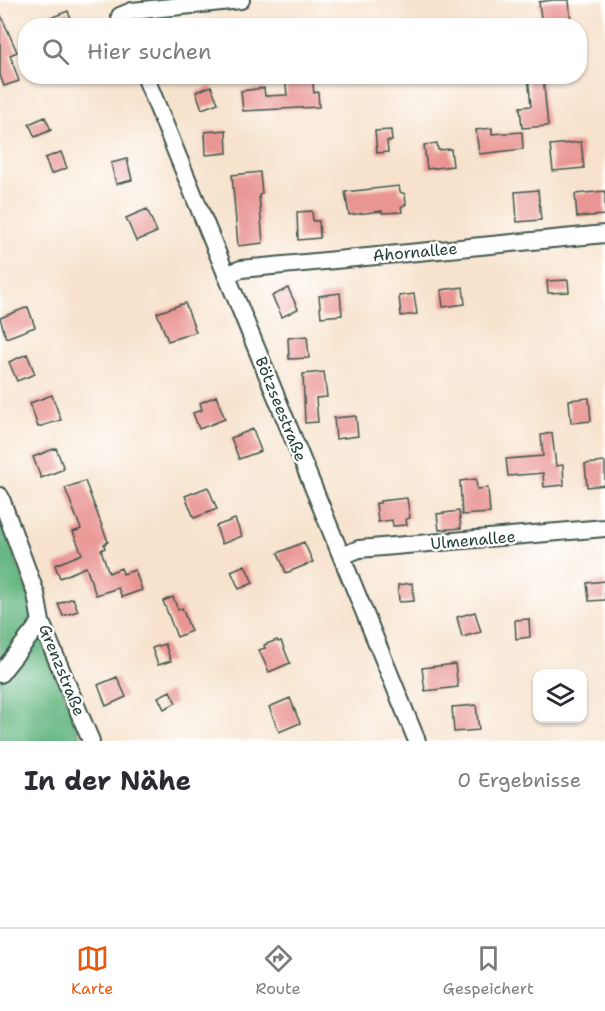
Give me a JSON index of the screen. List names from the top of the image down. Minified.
{"streets":{"street":["Ahornallee","Bötzseestraße","Ulmenallee","Grenzstraße"]},"crossings":[["Ahornallee","Bötzseestraße"],["Bötzseestraße","Ulmenallee"]],"page":{"search":"Hier suchen","heading":["In der Nähe","0 Ergebnisse"],"nav":["Karte","Route","Gespeichert"]}}
